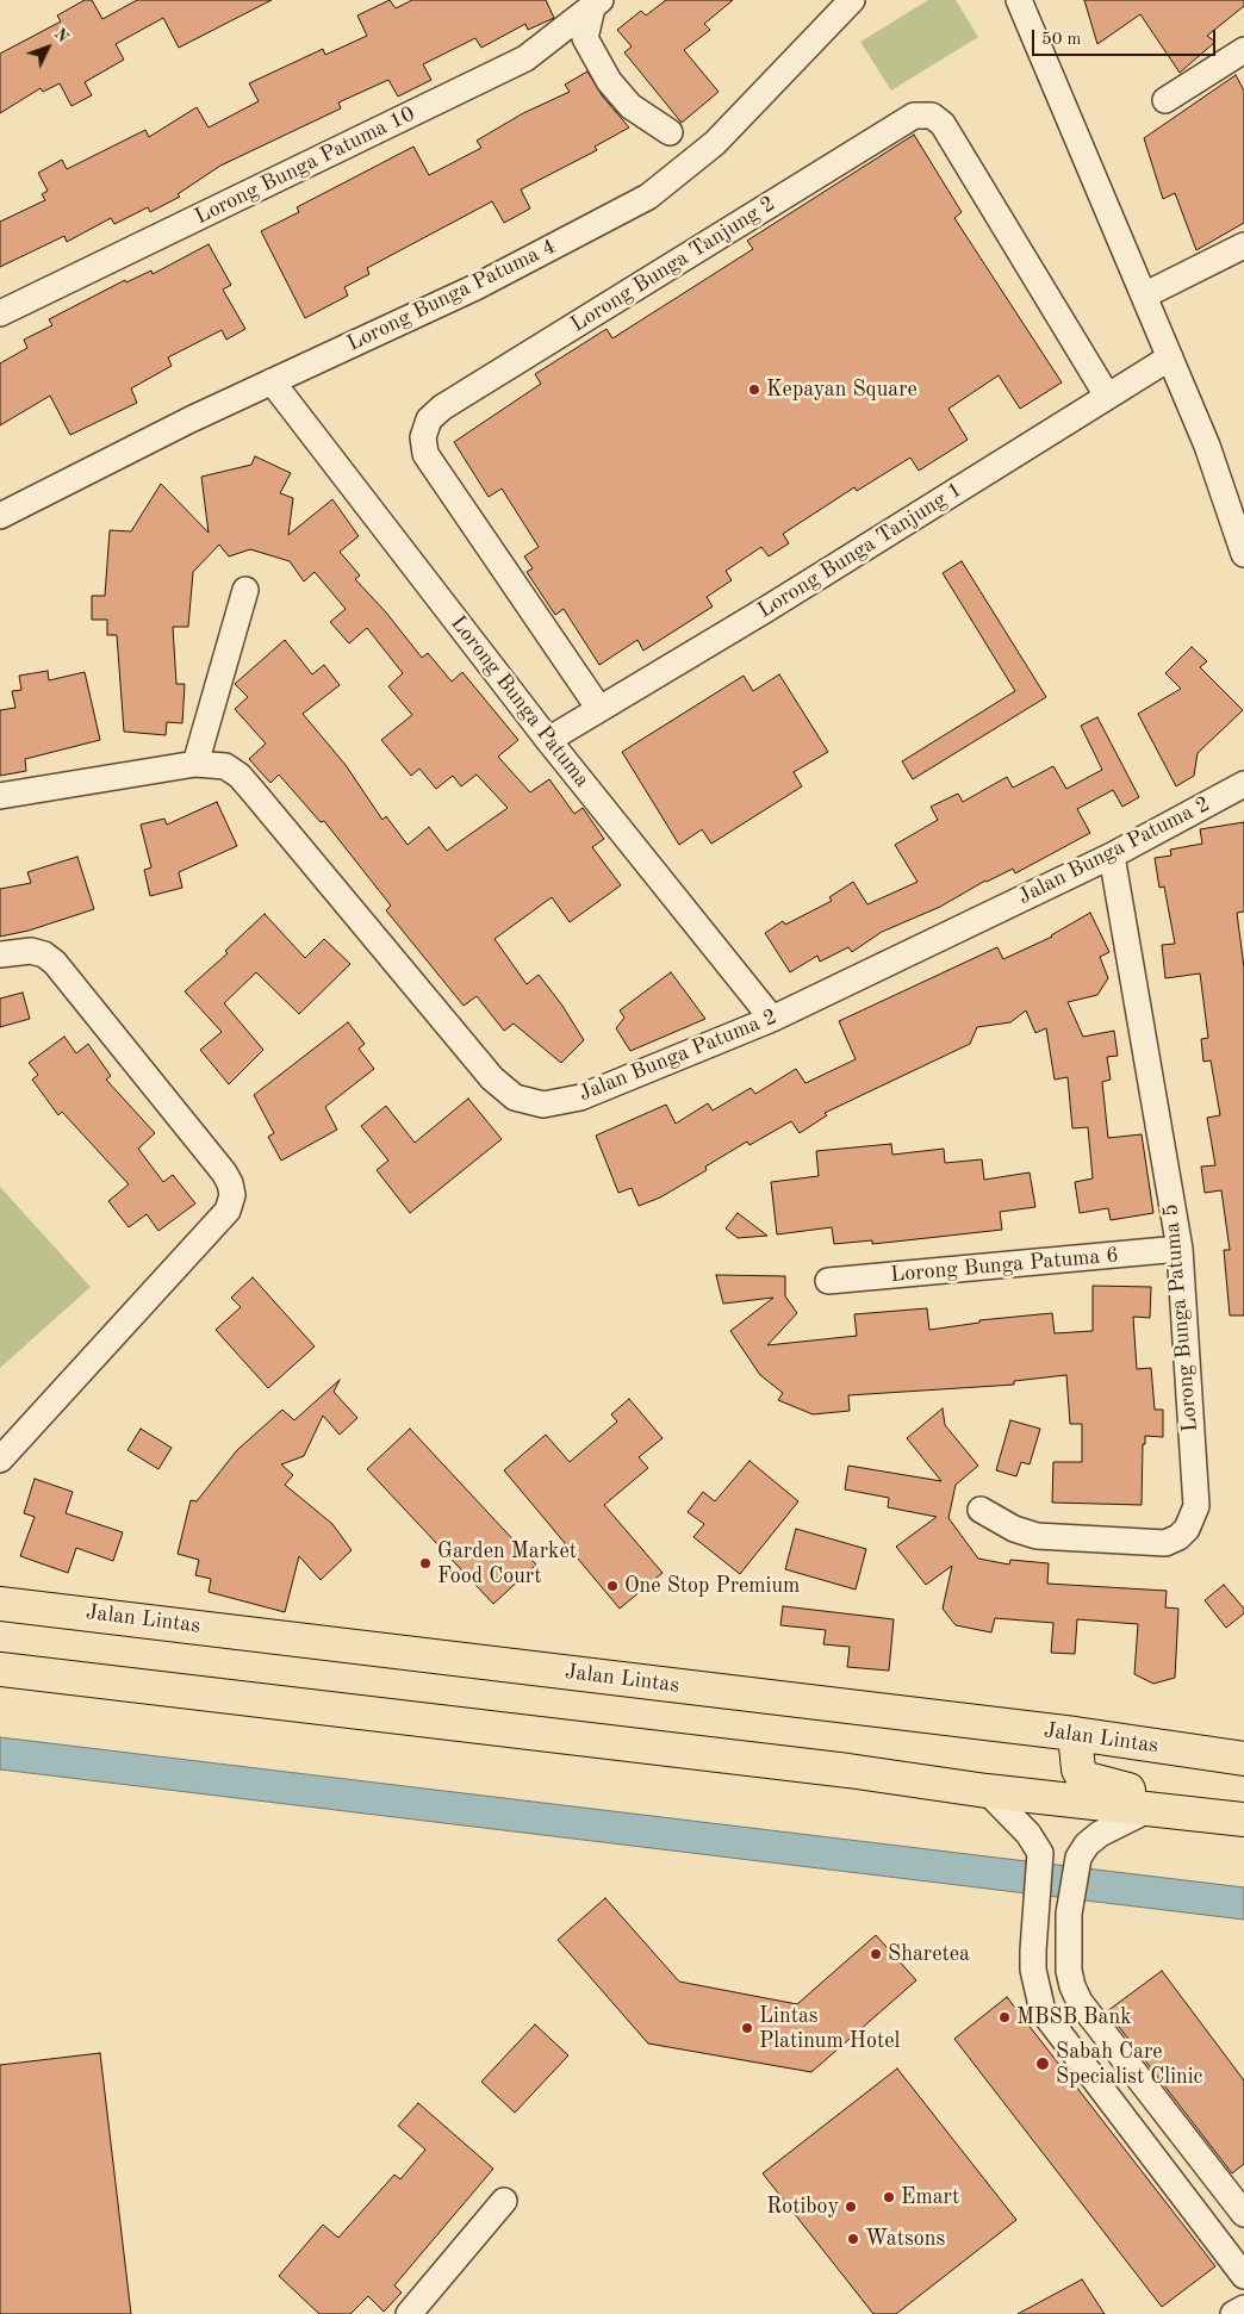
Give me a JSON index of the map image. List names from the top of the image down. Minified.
{"streets":{"highway":["Jalan Lintas"],"street":["Lorong Bunga Patuma 10","Lorong Bunga Tanjung 2","Lorong Bunga Patuma 4","Lorong Bunga Tanjung 1","Lorong Bunga Patuma","Jalan Bunga Patuma 2","Lorong Bunga Patuma 6","Lorong Bunga Patuma 5"]},"crossings":[["Lorong Bunga Tanjung 2","Lorong Bunga Tanjung 1"],["Lorong Bunga Patuma 4","Lorong Bunga Patuma"],["Lorong Bunga Tanjung 1","Lorong Bunga Patuma"],["Lorong Bunga Patuma","Jalan Bunga Patuma 2"],["Jalan Bunga Patuma 2","Lorong Bunga Patuma 5"],["Lorong Bunga Patuma 6","Lorong Bunga Patuma 5"]],"places":["Kepayan Square","Garden Market Food Court","One Stop Premium","Sharetea","MBSB Bank","Lintas Platinum Hotel","Sabah Care Specialist Clinic","Emart","Rotiboy","Watsons"],"scale_bar":"50 m","north":"top right"}
